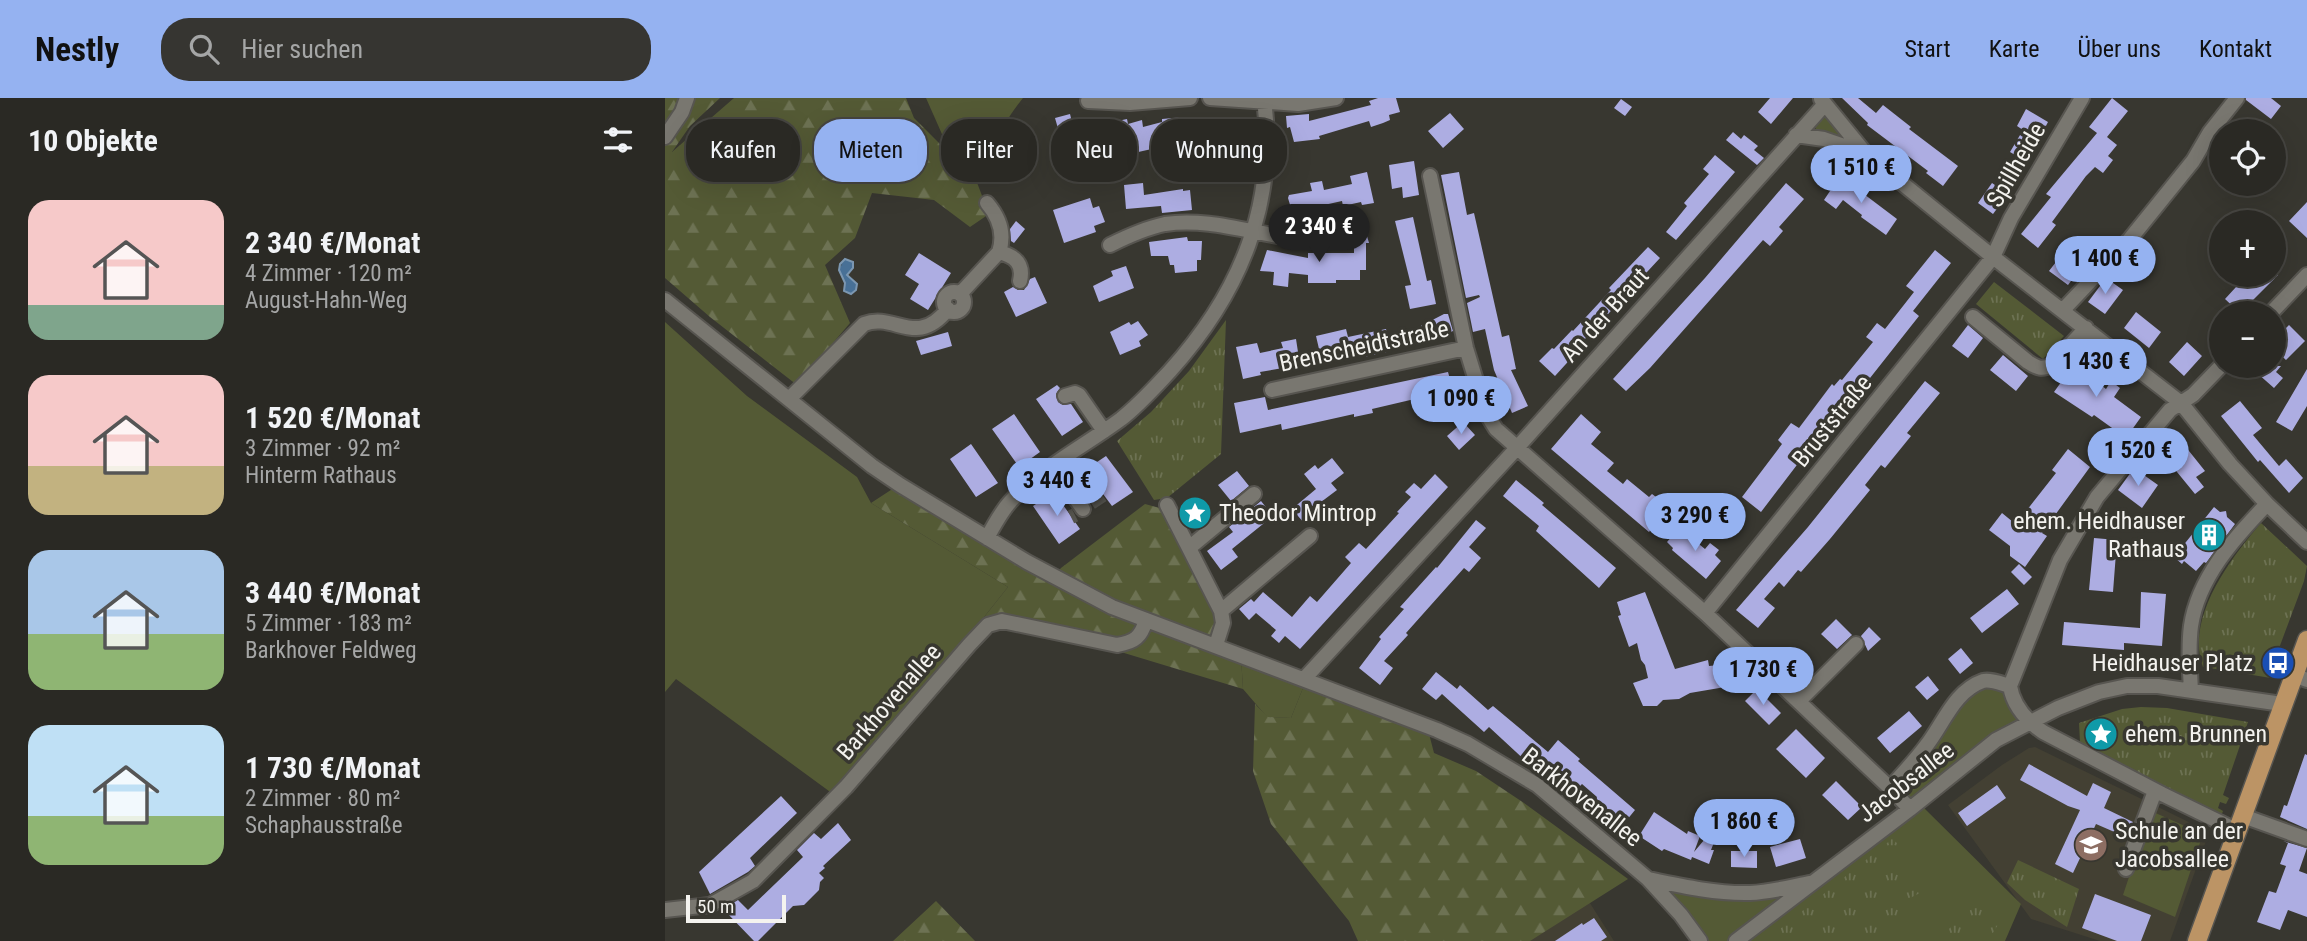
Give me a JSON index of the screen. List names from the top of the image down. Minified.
{"streets":{"street":["Spillheide","An der Braut","Brenscheidtstraße","Bruststraße","Barkhovenallee","Jacobsallee"]},"crossings":[["Spillheide","Bruststraße"],["An der Braut","Brenscheidtstraße"],["An der Braut","Barkhovenallee"],["Brenscheidtstraße","Bruststraße"],["Brenscheidtstraße","Jacobsallee"],["Barkhovenallee","Jacobsallee"]],"places":{"place":["Theodor Mintrop","ehem. Brunnen"],"building":["ehem. Heidhauser Rathaus"],"bus stop":["Heidhauser Platz"],"school or university":["Schule an der Jacobsallee"]},"scale_bar":"50 m","page":{"header":"Nestly","search":"Hier suchen","nav":["Start","Karte","Über uns","Kontakt"],"heading":"10 Objekte","map_buttons":["+","−"],"chip":["Kaufen","Mieten","Filter","Neu","Wohnung"],"price":["1 510 €","2 340 €","1 400 €","1 430 €","1 090 €","1 520 €","3 440 €","3 290 €","1 730 €","1 860 €"],"list":[{"name":"2 340 €/Monat","note":"4 Zimmer · 120 m² · August-Hahn-Weg"},{"name":"1 520 €/Monat","note":"3 Zimmer · 92 m² · Hinterm Rathaus"},{"name":"3 440 €/Monat","note":"5 Zimmer · 183 m² · Barkhover Feldweg"},{"name":"1 730 €/Monat","note":"2 Zimmer · 80 m² · Schaphausstraße"}],"scale":"50 m"}}
